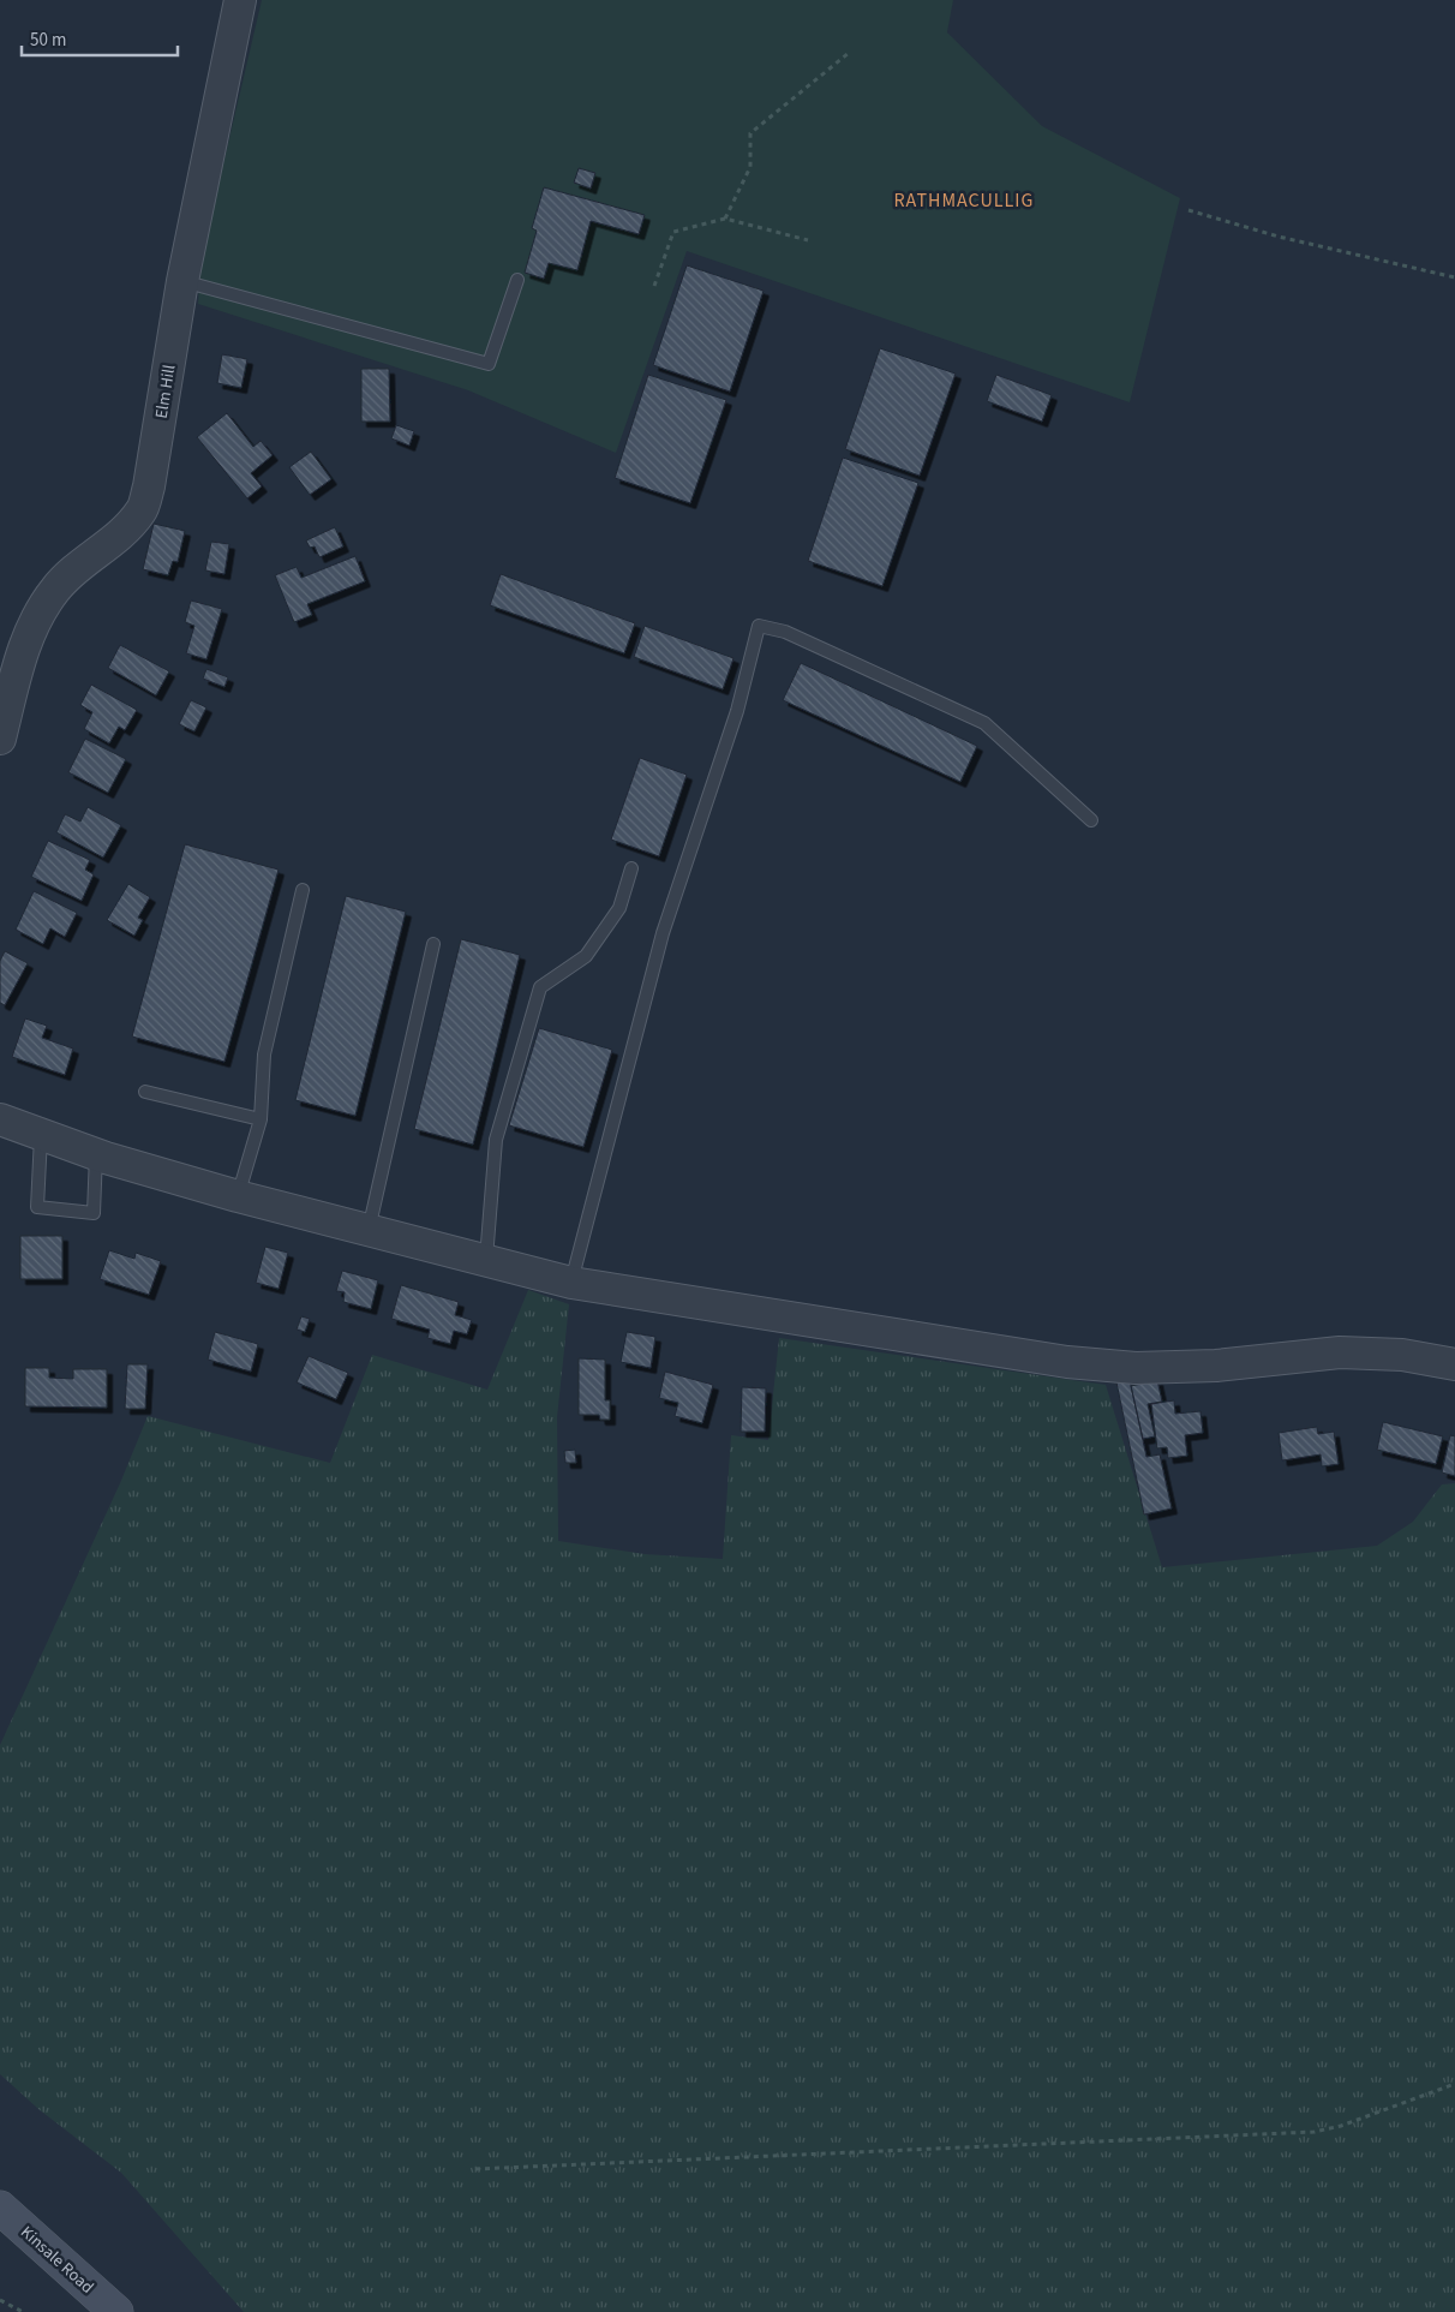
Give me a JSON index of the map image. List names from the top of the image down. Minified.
{"streets":{"main road":["Kinsale Road"],"street":["Elm Hill"]},"districts":["RATHMACULLIG"],"scale_bar":"50 m"}
